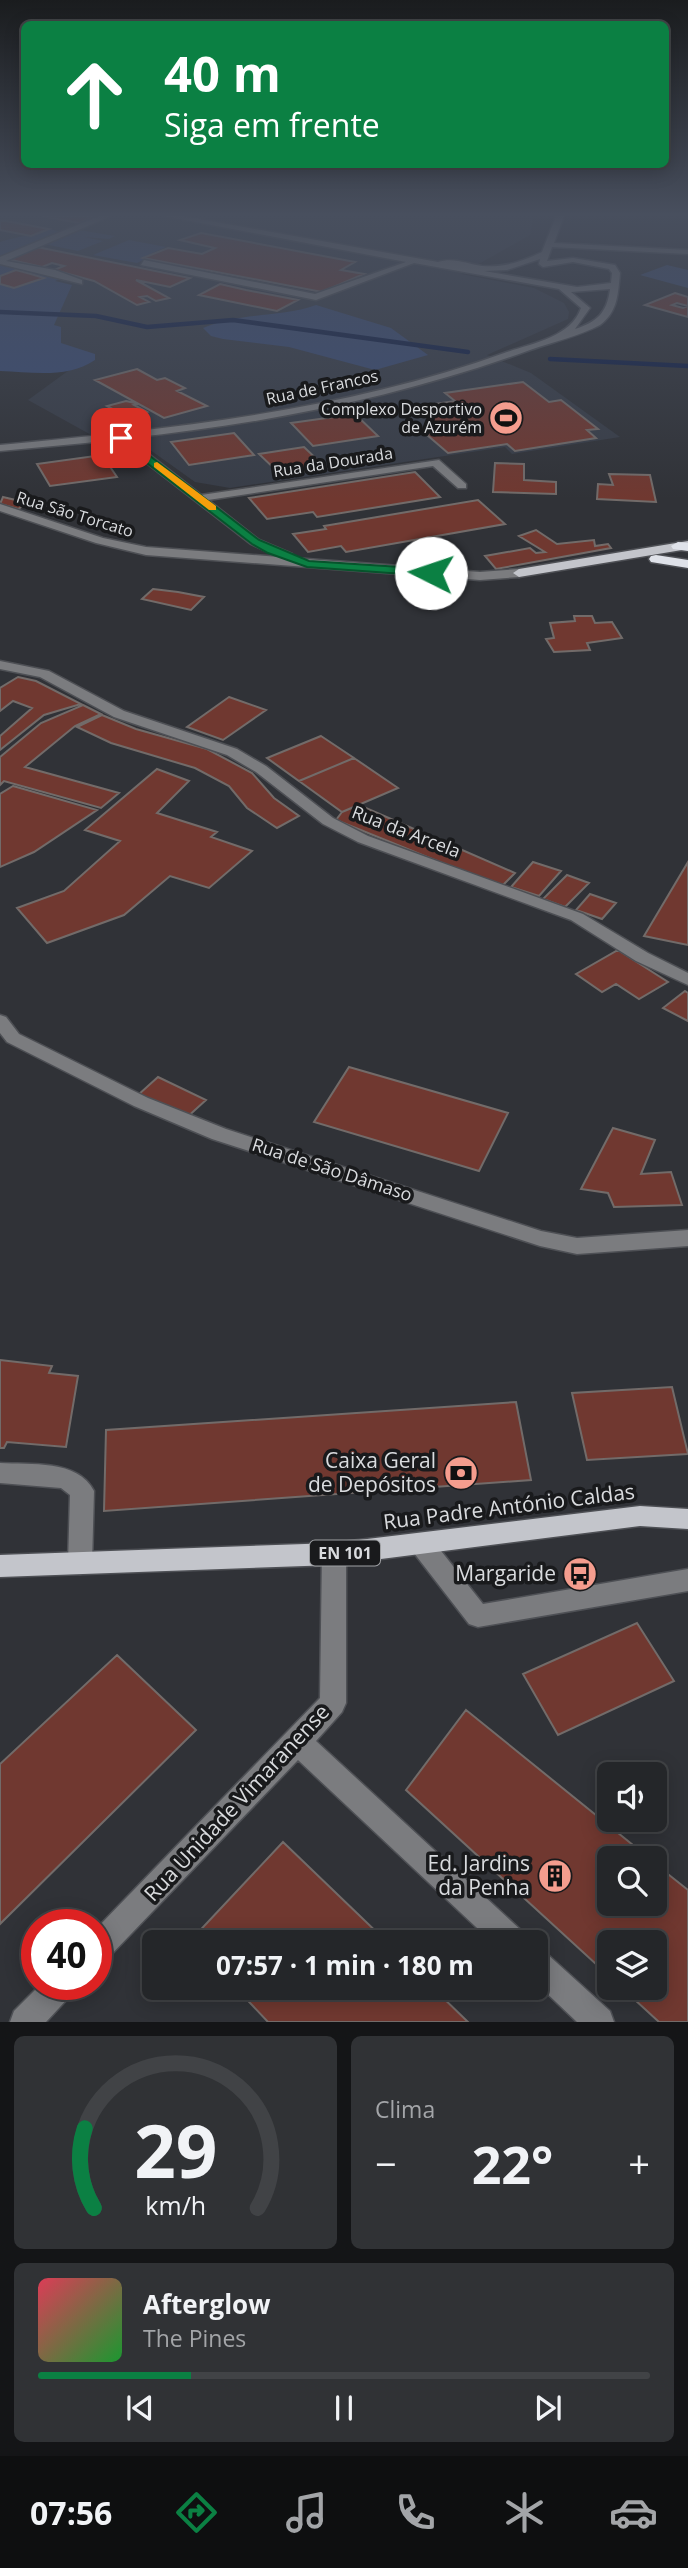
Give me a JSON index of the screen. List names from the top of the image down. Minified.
{"streets":{"main road":["Rua São Torcato","Rua Padre António Caldas","EN 101"],"street":["Rua de Francos","Rua da Dourada","Rua da Arcela","Rua de São Dâmaso","Rua Unidade Vimaranense"]},"crossings":[["Rua Padre António Caldas","Rua Unidade Vimaranense"]],"places":{"sports":["Complexo Desportivo de Azurém"],"bank":["Caixa Geral de Depósitos"],"bus stop":["Margaride"],"building":["Ed. Jardins da Penha"]},"page":{"turn":["40 m","Siga em frente"],"limit":"40","trip":"07:57 · 1 min · 180 m","tile":"Clima","heat":["−","22°","+"],"song":["Afterglow","The Pines"],"tabs":"07:56","gauge":["29","km/h"]}}
